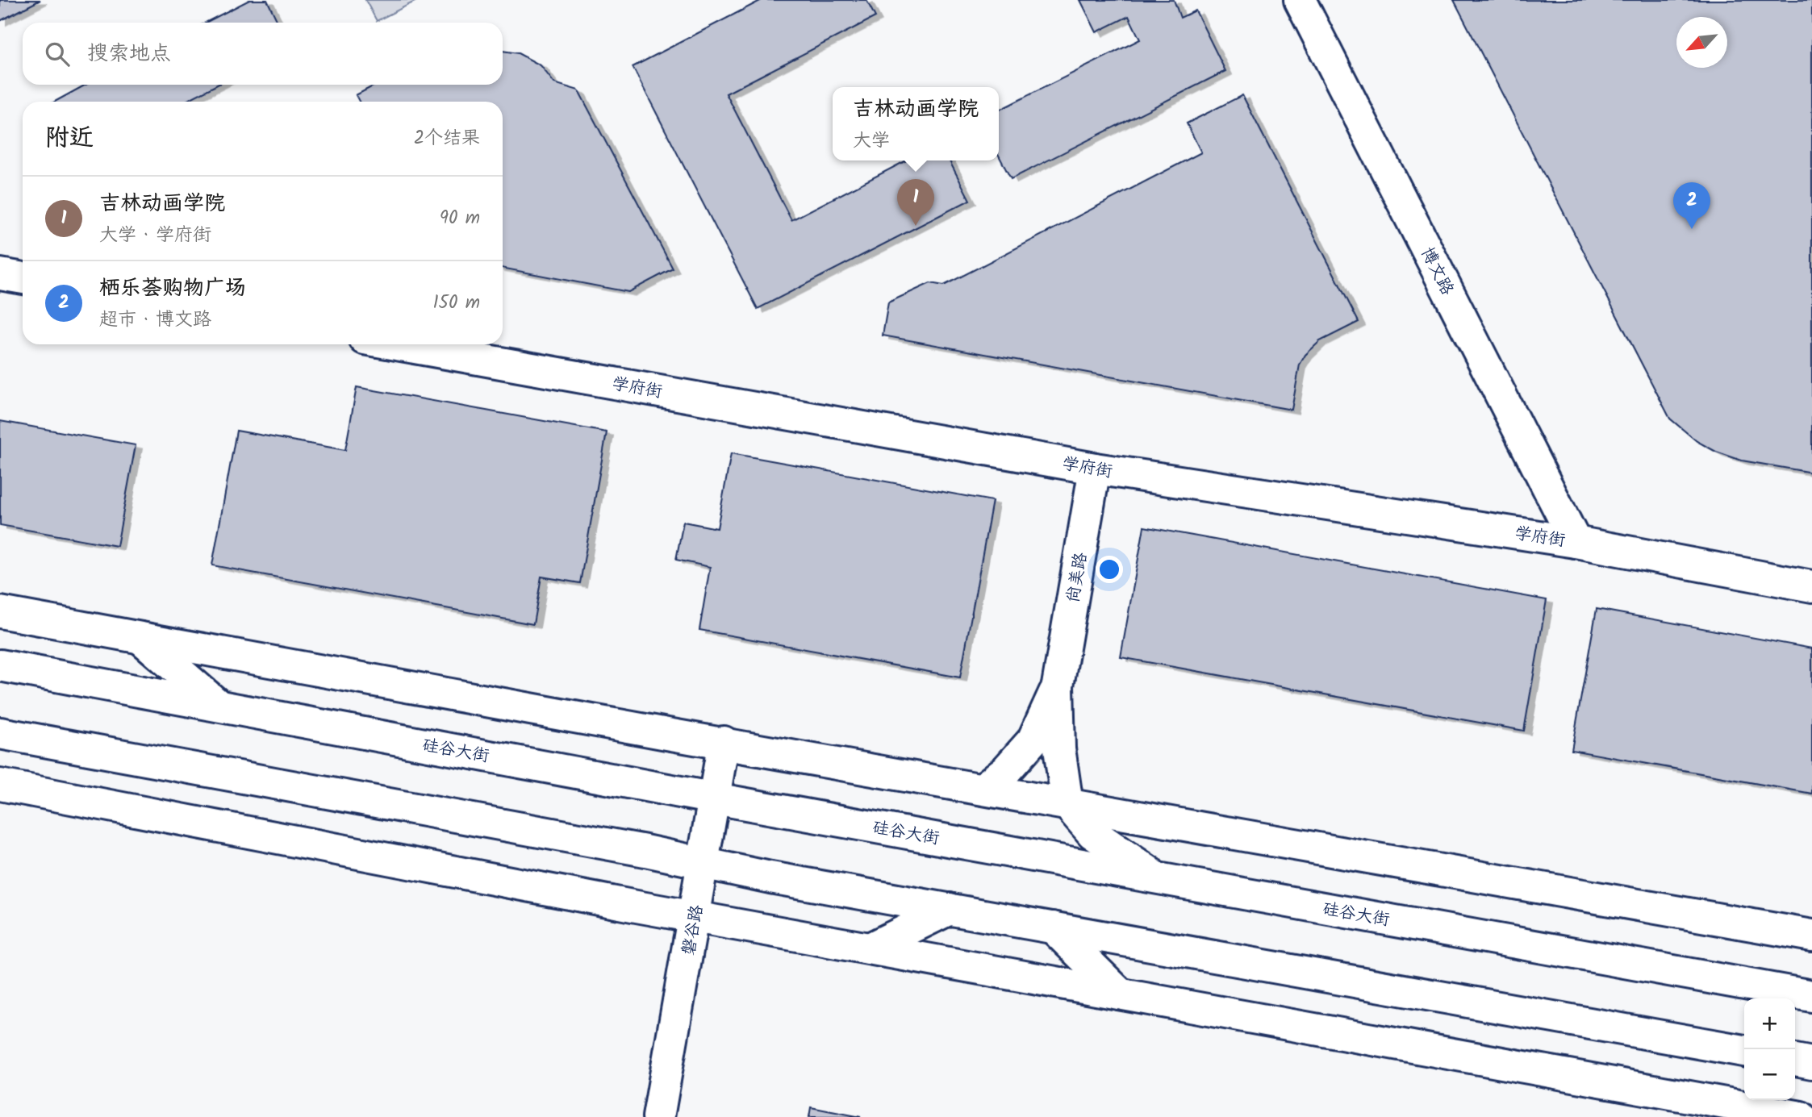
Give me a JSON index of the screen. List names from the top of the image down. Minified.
{"streets":{"main road":["博文路","学府街","尚美路","硅谷大街","磐谷路"]},"crossings":[["博文路","学府街"],["学府街","尚美路"],["硅谷大街","磐谷路"]],"north":"bottom left","page":{"search":"搜索地点","popup":["吉林动画学院","大学"],"heading":["附近","2个结果"],"list":[{"mark":"1","name":"吉林动画学院","note":"大学 · 学府街","value":"90 m"},{"mark":"2","name":"栖乐荟购物广场","note":"超市 · 博文路","value":"150 m"}],"pins":["1","2"],"map_buttons":["+","−"]}}
